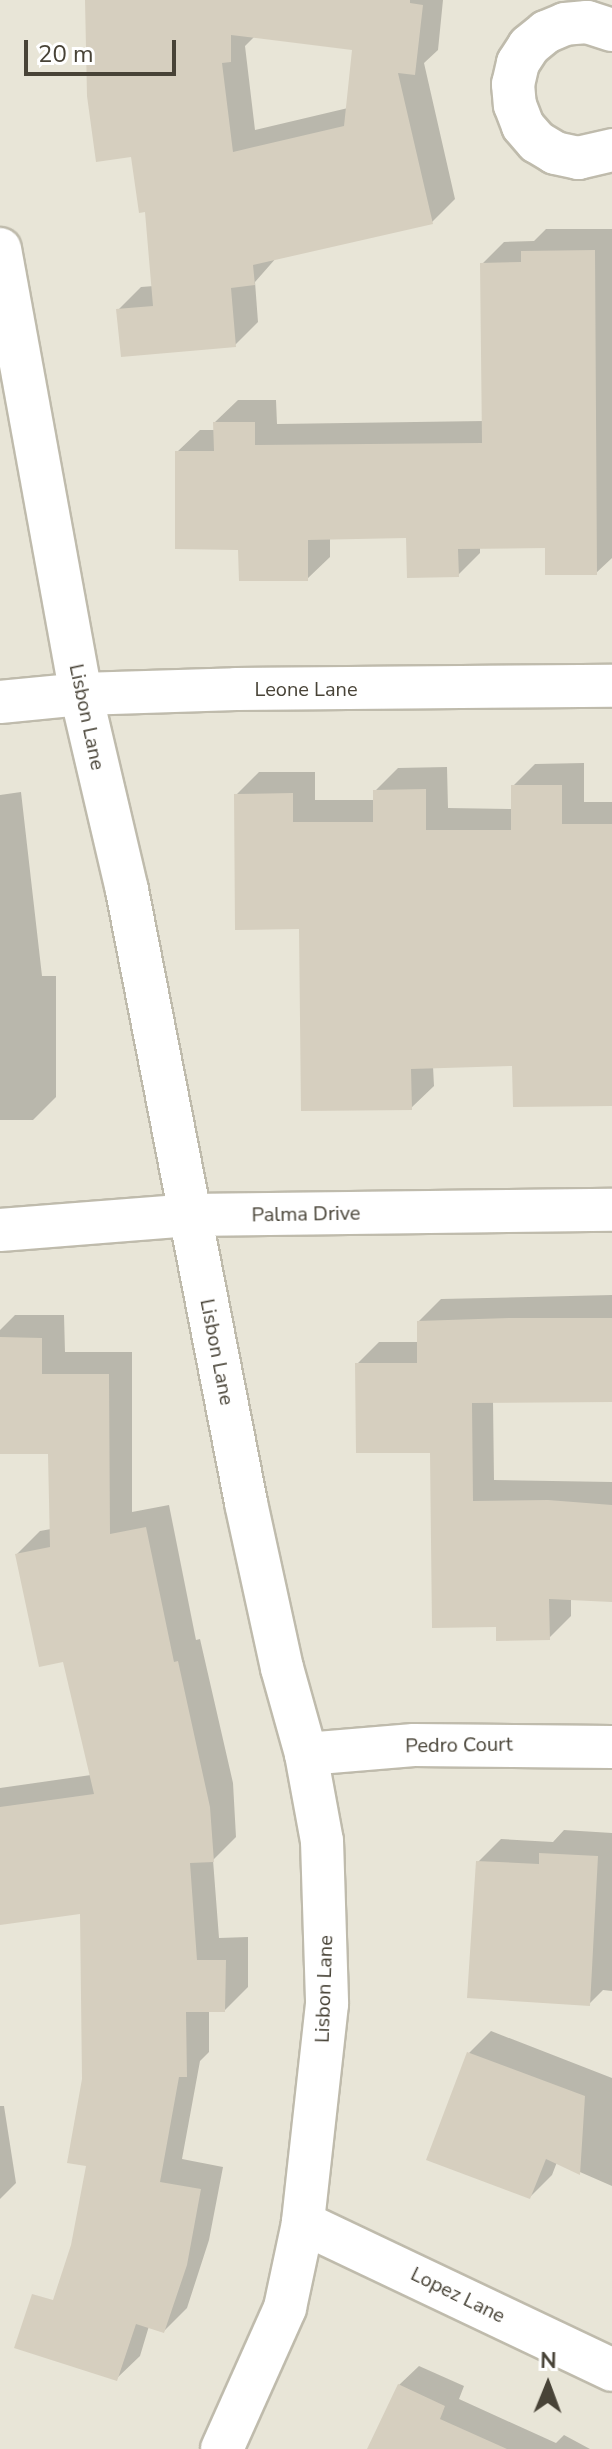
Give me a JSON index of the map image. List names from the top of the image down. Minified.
{"streets":{"street":["Leone Lane","Lisbon Lane","Palma Drive","Pedro Court","Lopez Lane"]},"crossings":[["Leone Lane","Lisbon Lane"],["Lisbon Lane","Palma Drive"],["Lisbon Lane","Pedro Court"],["Lisbon Lane","Lopez Lane"]],"scale_bar":"20 m","north":"top"}
